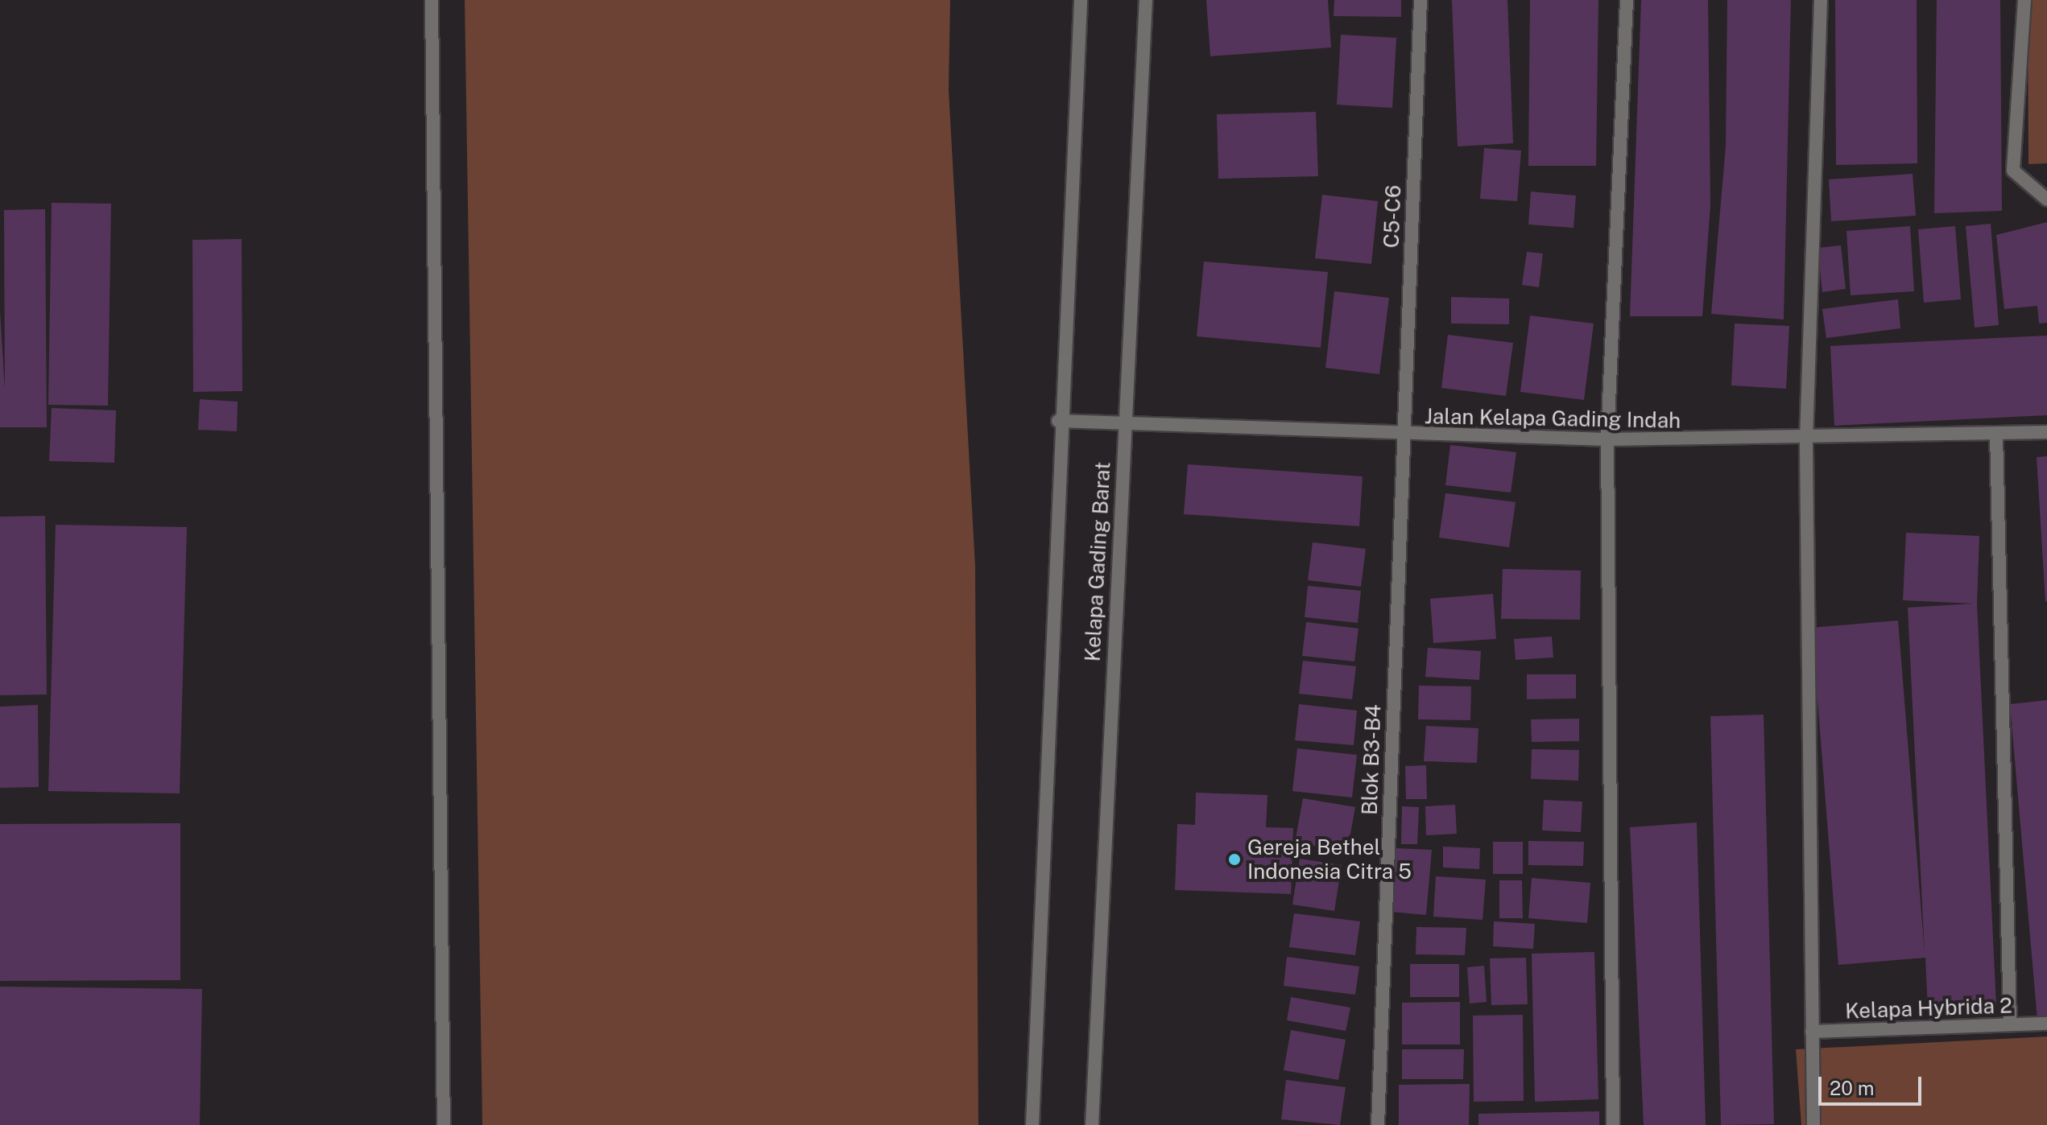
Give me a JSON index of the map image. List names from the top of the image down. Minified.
{"streets":{"street":["C5-C6","Jalan Kelapa Gading Indah","Kelapa Gading Barat","Blok B3-B4","Kelapa Hybrida 2"]},"crossings":[["C5-C6","Jalan Kelapa Gading Indah"],["C5-C6","Blok B3-B4"],["Jalan Kelapa Gading Indah","Kelapa Gading Barat"],["Jalan Kelapa Gading Indah","Blok B3-B4"]],"places":["Gereja Bethel Indonesia Citra 5"],"scale_bar":"20 m"}
